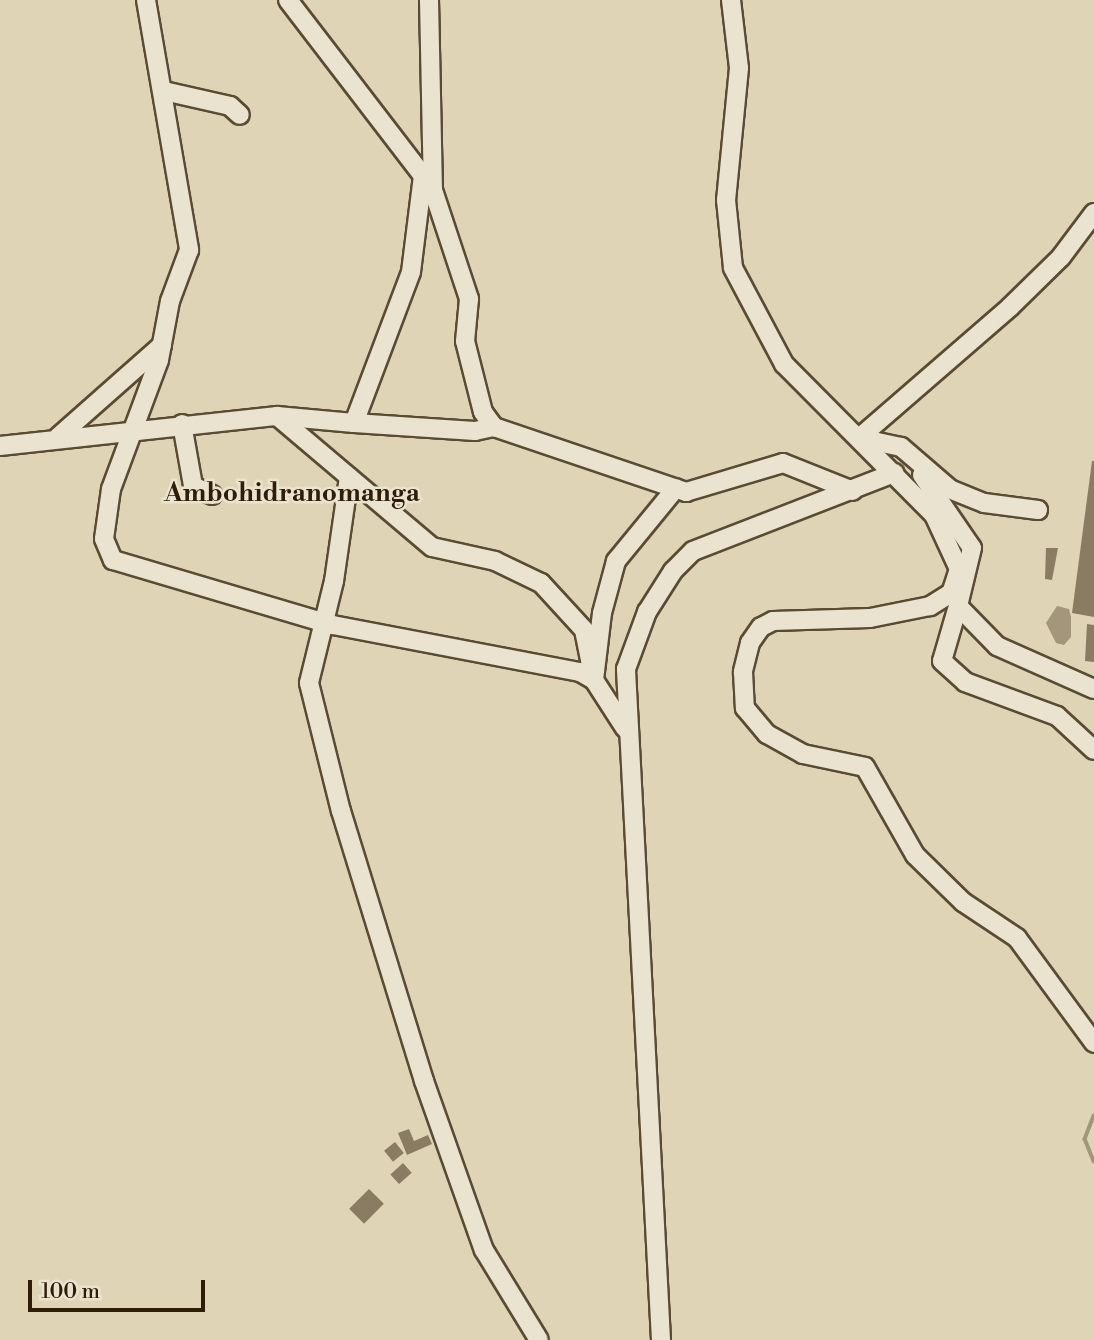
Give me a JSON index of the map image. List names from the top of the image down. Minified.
{"districts":["Ambohidranomanga"],"scale_bar":"100 m"}
